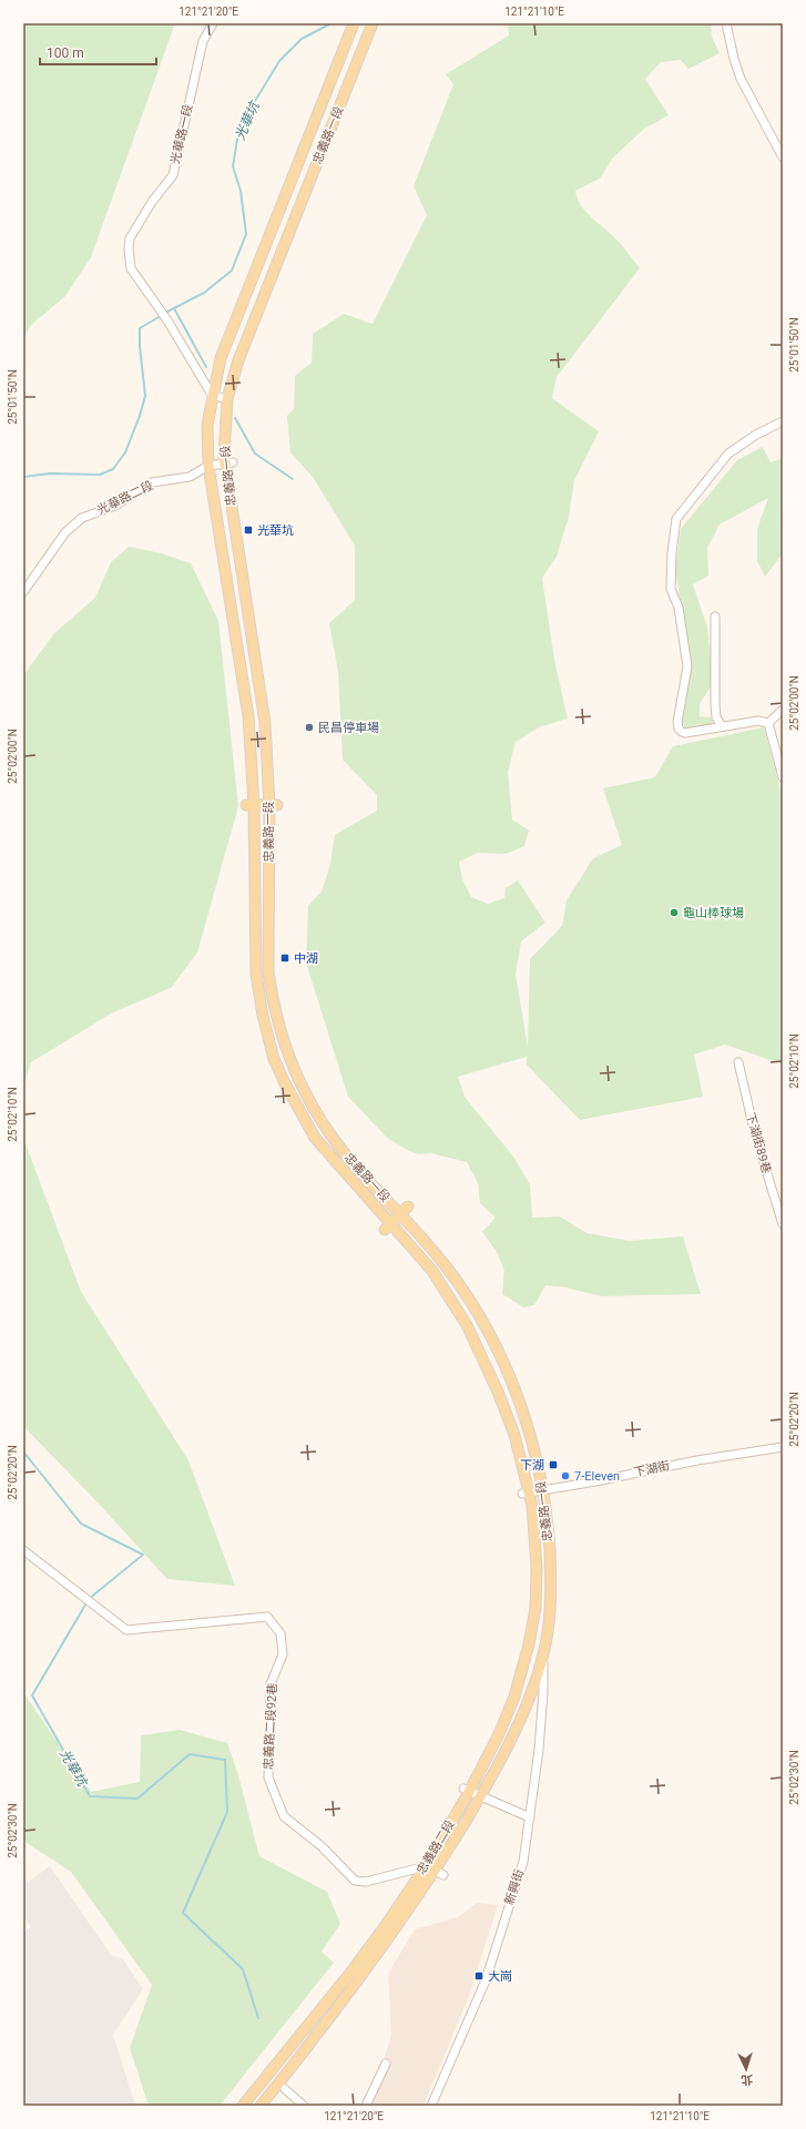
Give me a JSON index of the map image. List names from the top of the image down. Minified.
{"streets":{"main road":["忠義路一段","忠義路二段"],"street":["光華路一段","光華路二段","下湖街89巷","下湖街","忠義路二段92巷","新興街"]},"crossings":[["光華路一段","忠義路一段"],["忠義路一段","光華路二段"],["忠義路一段","下湖街"],["忠義路一段","忠義路二段"],["忠義路二段92巷","忠義路二段"],["忠義路二段","新興街"]],"water":["光華坑"],"places":{"transit":["光華坑","中湖","下湖","大崗"],"other":["民昌停車場","龜山棒球場","7-Eleven"]},"scale_bar":"100 m","north":"bottom","coordinates":["121°21'20\"E","121°21'10\"E","25°01'50\"N","25°02'00\"N","25°02'10\"N","25°02'20\"N","25°02'30\"N"]}
